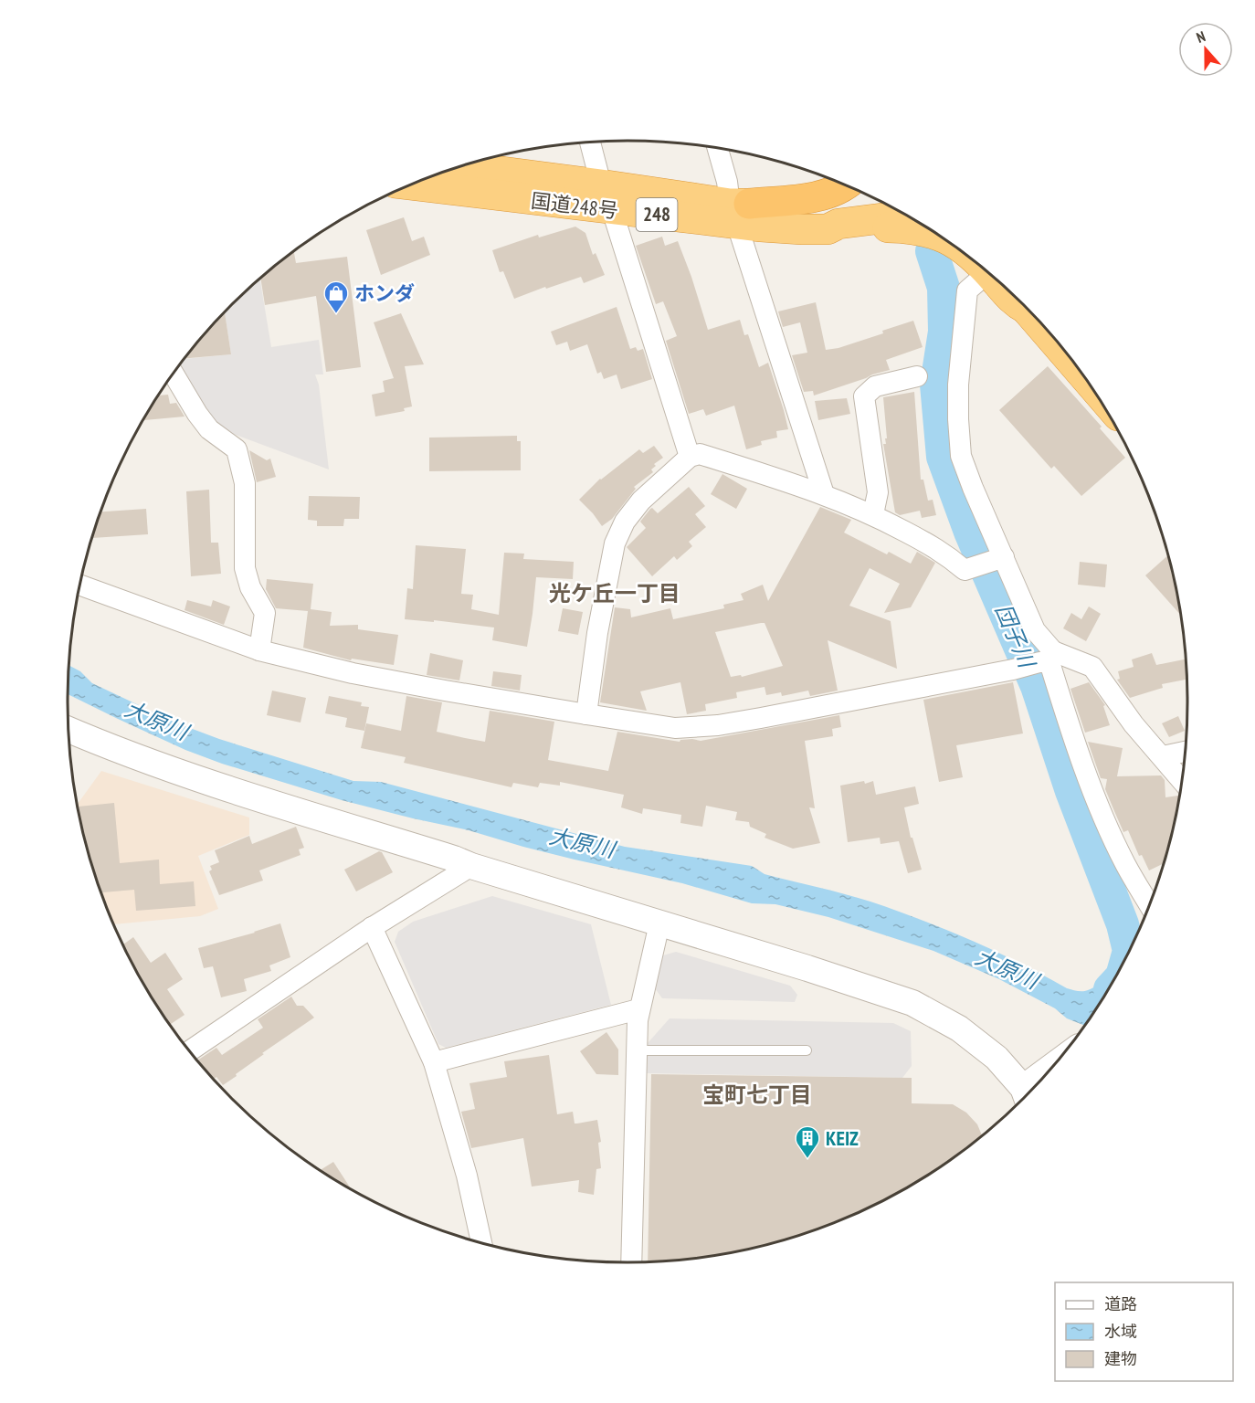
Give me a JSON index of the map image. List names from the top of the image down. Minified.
{"streets":{"highway":["国道248号","248"]},"crossings":[["国道248号","248"]],"districts":["光ケ丘一丁目","宝町七丁目"],"water":["団子川","大原川"],"places":{"shop":["ホンダ"],"building":["KEIZ"]},"legend":["道路","水域","建物"],"north":"top"}
